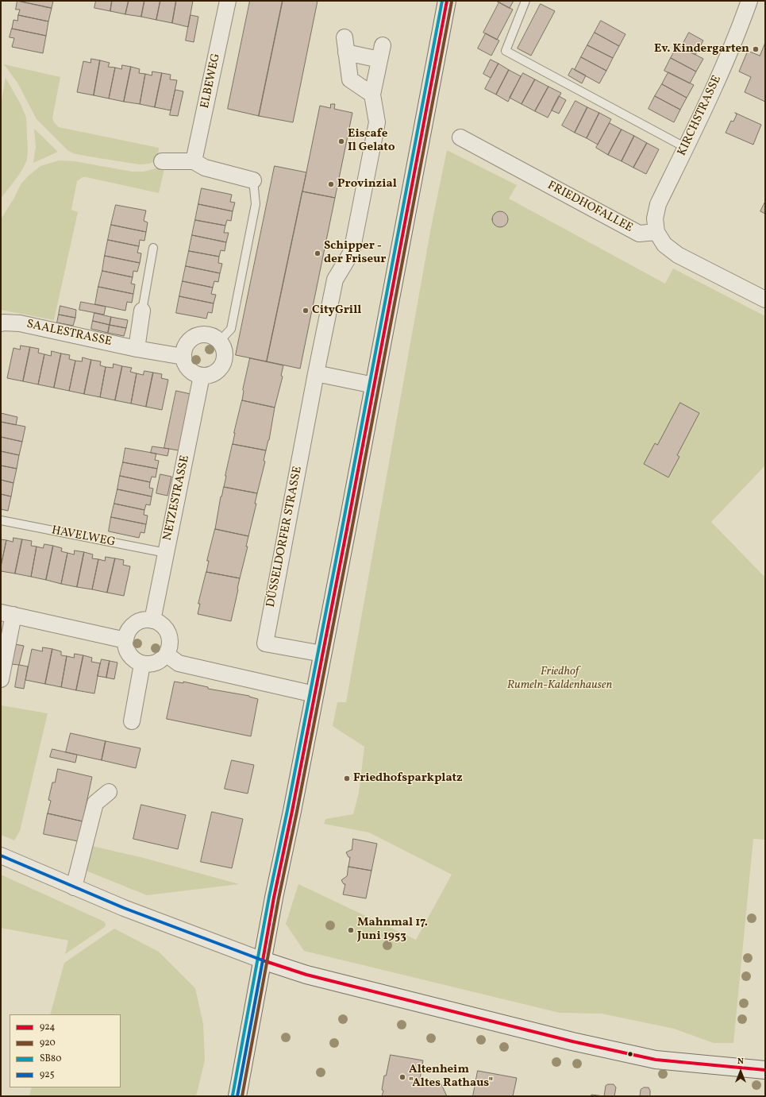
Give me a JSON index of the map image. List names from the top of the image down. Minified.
{"streets":{"street":["ELBEWEG","KIRCHSTRASSE","FRIEDHOFALLEE","SAALESTRASSE","NETZESTRASSE","DÜSSELDORFER STRASSE"],"lane":["HAVELWEG"]},"crossings":[["KIRCHSTRASSE","FRIEDHOFALLEE"],["SAALESTRASSE","NETZESTRASSE"],["NETZESTRASSE","HAVELWEG"]],"parks":["Friedhof Rumeln-Kaldenhausen"],"places":["Ev. Kindergarten","Eiscafe Il Gelato","Provinzial","Schipper - der Friseur","CityGrill","Friedhofsparkplatz","Mahnmal 17. Juni 1953","Altenheim \"Altes Rathaus\""],"lines":["transit line 924","transit line SB80","transit line 920","transit line 925"],"legend":["924","920","SB80","925"],"north":"top"}
